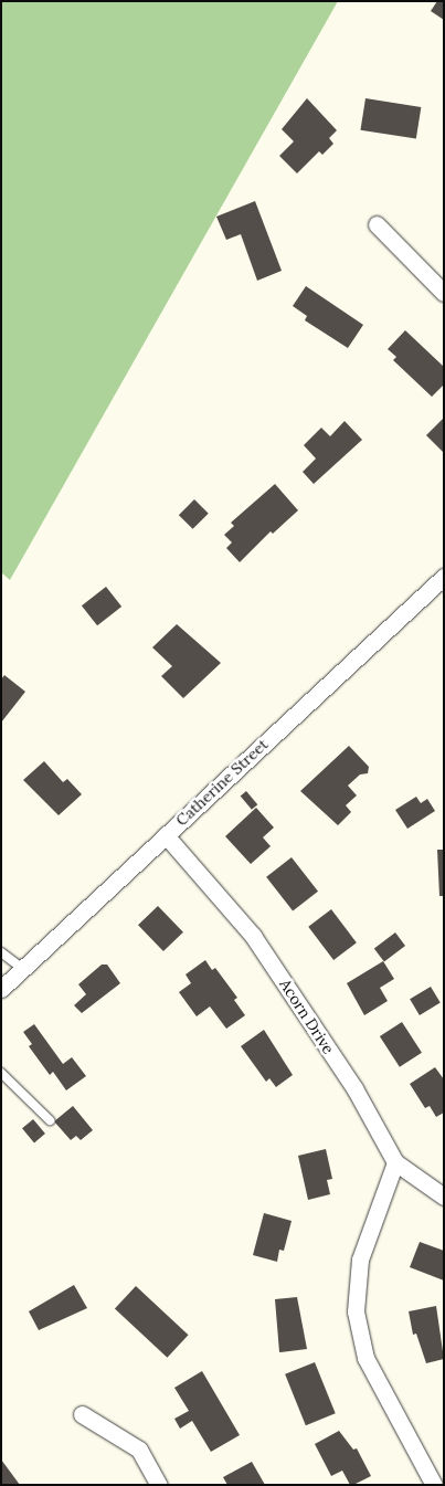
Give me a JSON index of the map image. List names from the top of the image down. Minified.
{"streets":{"street":["Catherine Street","Acorn Drive"]},"crossings":[["Catherine Street","Acorn Drive"]]}
